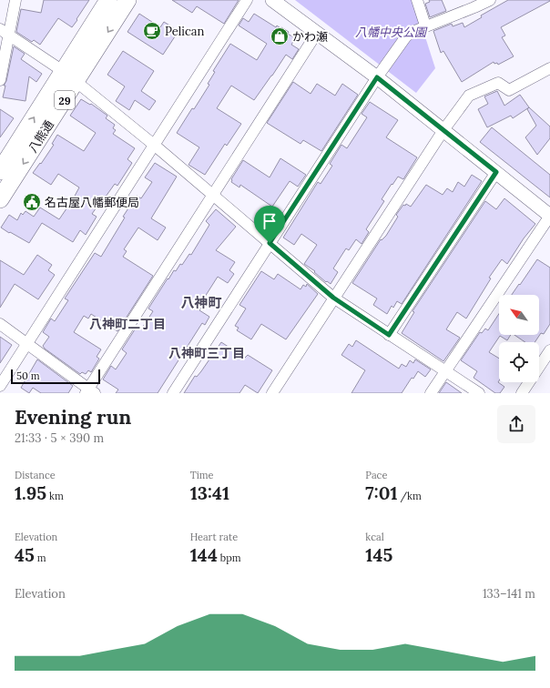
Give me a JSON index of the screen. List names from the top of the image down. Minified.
{"streets":{"main road":["29","八熊通"]},"districts":["八神町","八神町二丁目","八神町三丁目"],"parks":["八幡中央公園"],"places":{"cafe":["Pelican"],"shop":["かわ瀬"],"public building":["名古屋八幡郵便局"]},"scale_bar":"50 m","north":"top left","page":{"scale":"50 m","heading":["Evening run","21:33 · 5 × 390 m"],"stats":[["Distance","1.95 km"],["Time","13:41"],["Pace","7:01 /km"],["Elevation","45 m"],["Heart rate","144 bpm"],["kcal","145"]],"chart":["Elevation","133–141 m"]}}
